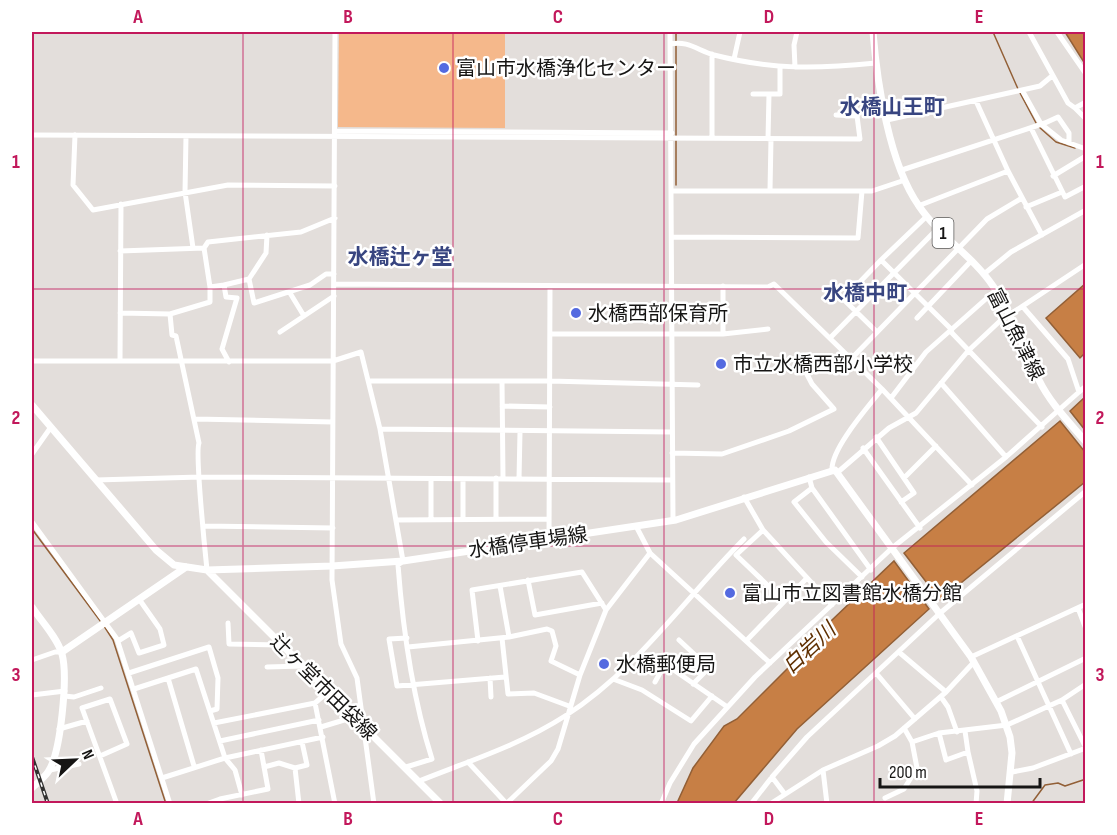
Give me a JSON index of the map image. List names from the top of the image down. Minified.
{"streets":{"main road":["1","富山魚津線","水橋停車場線","辻ヶ堂市田袋線"]},"crossings":[["水橋停車場線","辻ヶ堂市田袋線"]],"districts":["水橋山王町","水橋辻ヶ堂","水橋中町"],"water":["白岩川"],"places":["富山市水橋浄化センター","水橋西部保育所","市立水橋西部小学校","富山市立図書館水橋分館","水橋郵便局"],"scale_bar":"200 m","north":"top right","grid":{"columns":["A","B","C","D","E"],"rows":["1","2","3"]}}
